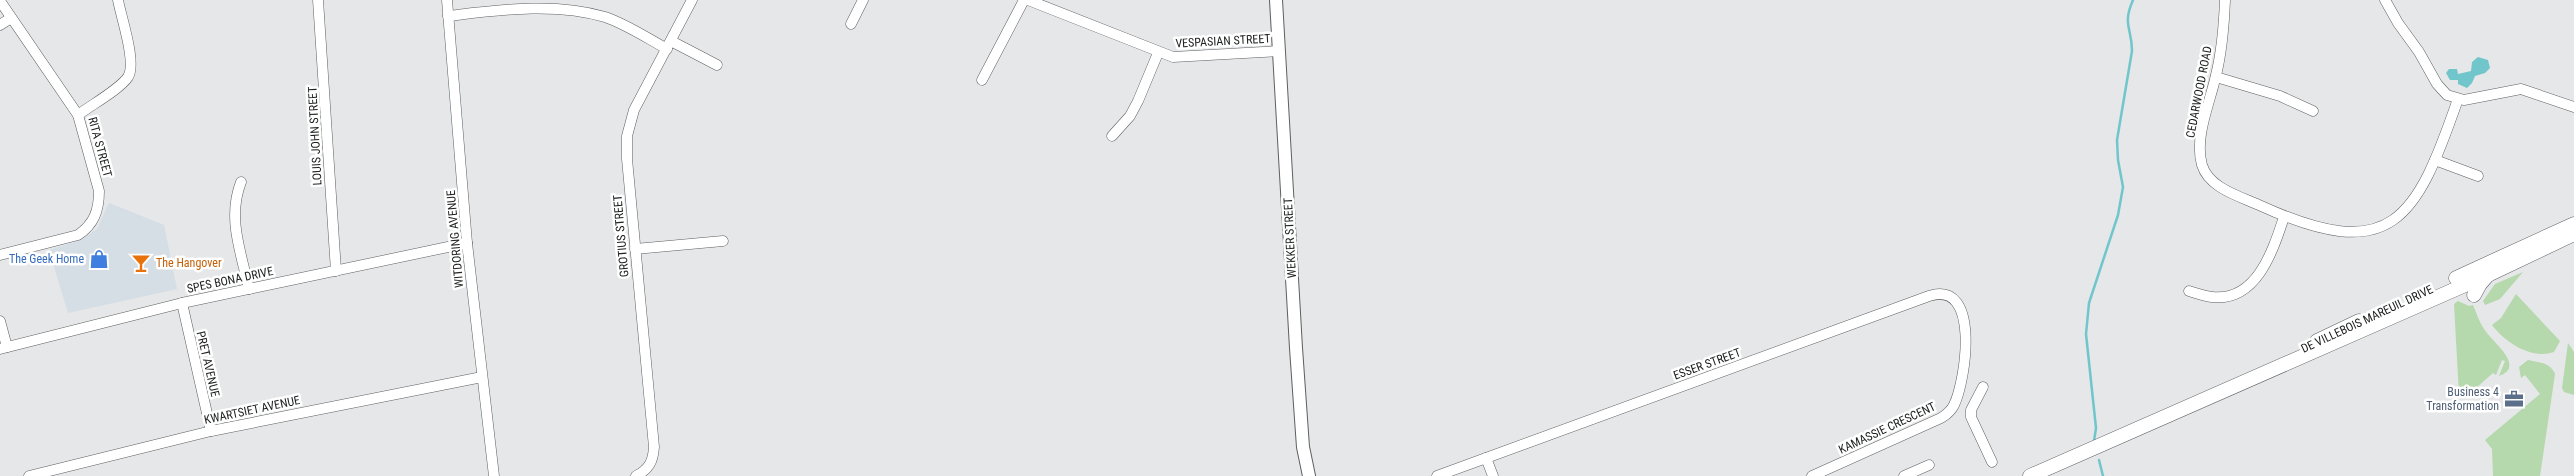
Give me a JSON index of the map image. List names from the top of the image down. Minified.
{"streets":{"main road":["DE VILLEBOIS MAREUIL DRIVE"],"street":["VESPASIAN STREET","CEDARWOOD ROAD","LOUIS JOHN STREET","RITA STREET","GROTIUS STREET","WEKKER STREET","WITDORING AVENUE","SPES BONA DRIVE","PRET AVENUE","ESSER STREET","KWARTSIET AVENUE","KAMASSIE CRESCENT"]},"crossings":[["VESPASIAN STREET","WEKKER STREET"],["LOUIS JOHN STREET","SPES BONA DRIVE"],["WITDORING AVENUE","SPES BONA DRIVE"],["WITDORING AVENUE","KWARTSIET AVENUE"],["SPES BONA DRIVE","PRET AVENUE"],["PRET AVENUE","KWARTSIET AVENUE"],["ESSER STREET","KAMASSIE CRESCENT"]],"places":{"shop":["The Geek Home"],"bar":["The Hangover"],"office":["Business 4 Transformation"]}}
